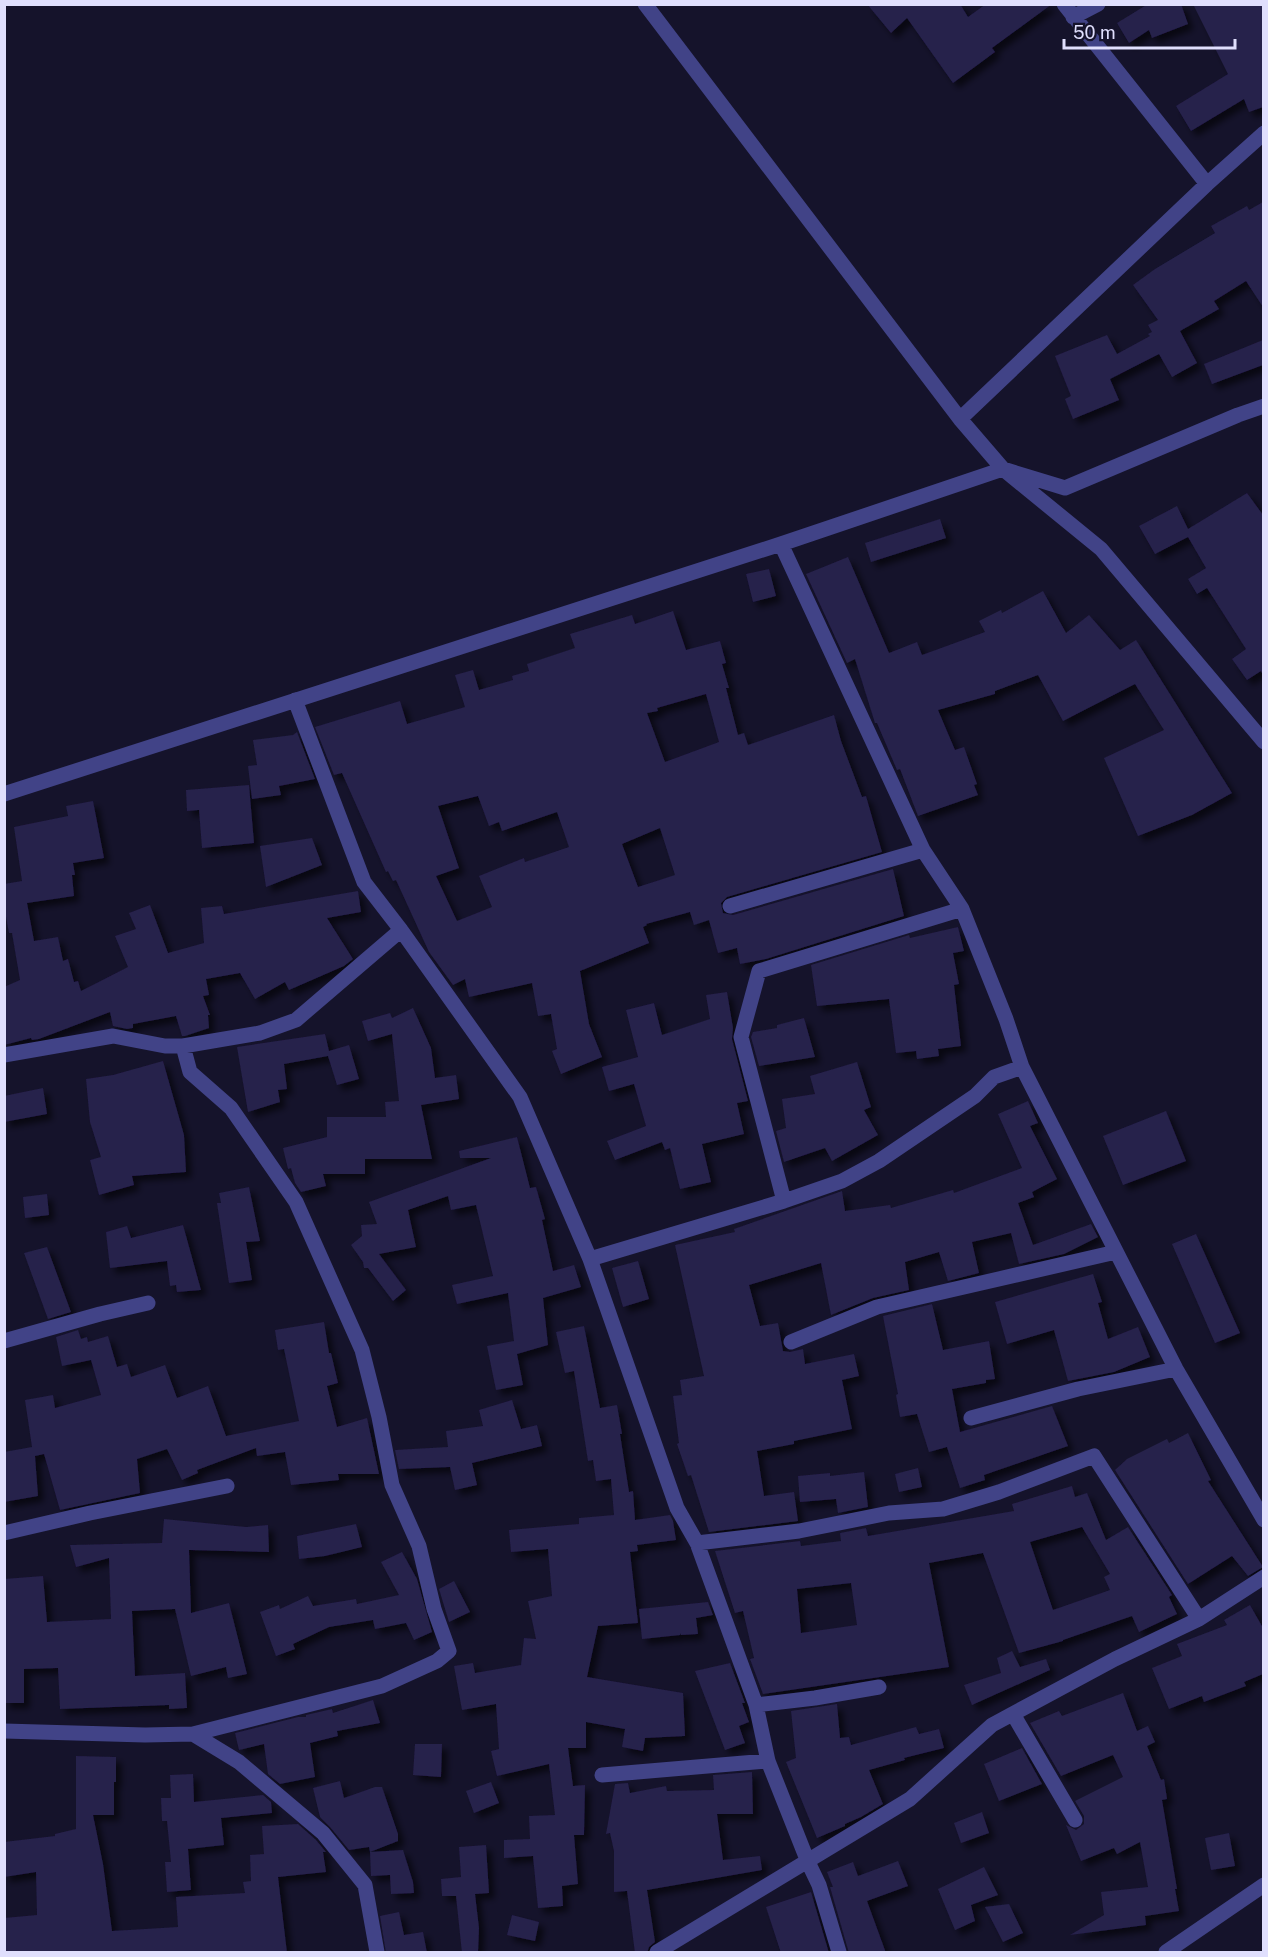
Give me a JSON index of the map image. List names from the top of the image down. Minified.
{"scale_bar":"50 m"}
